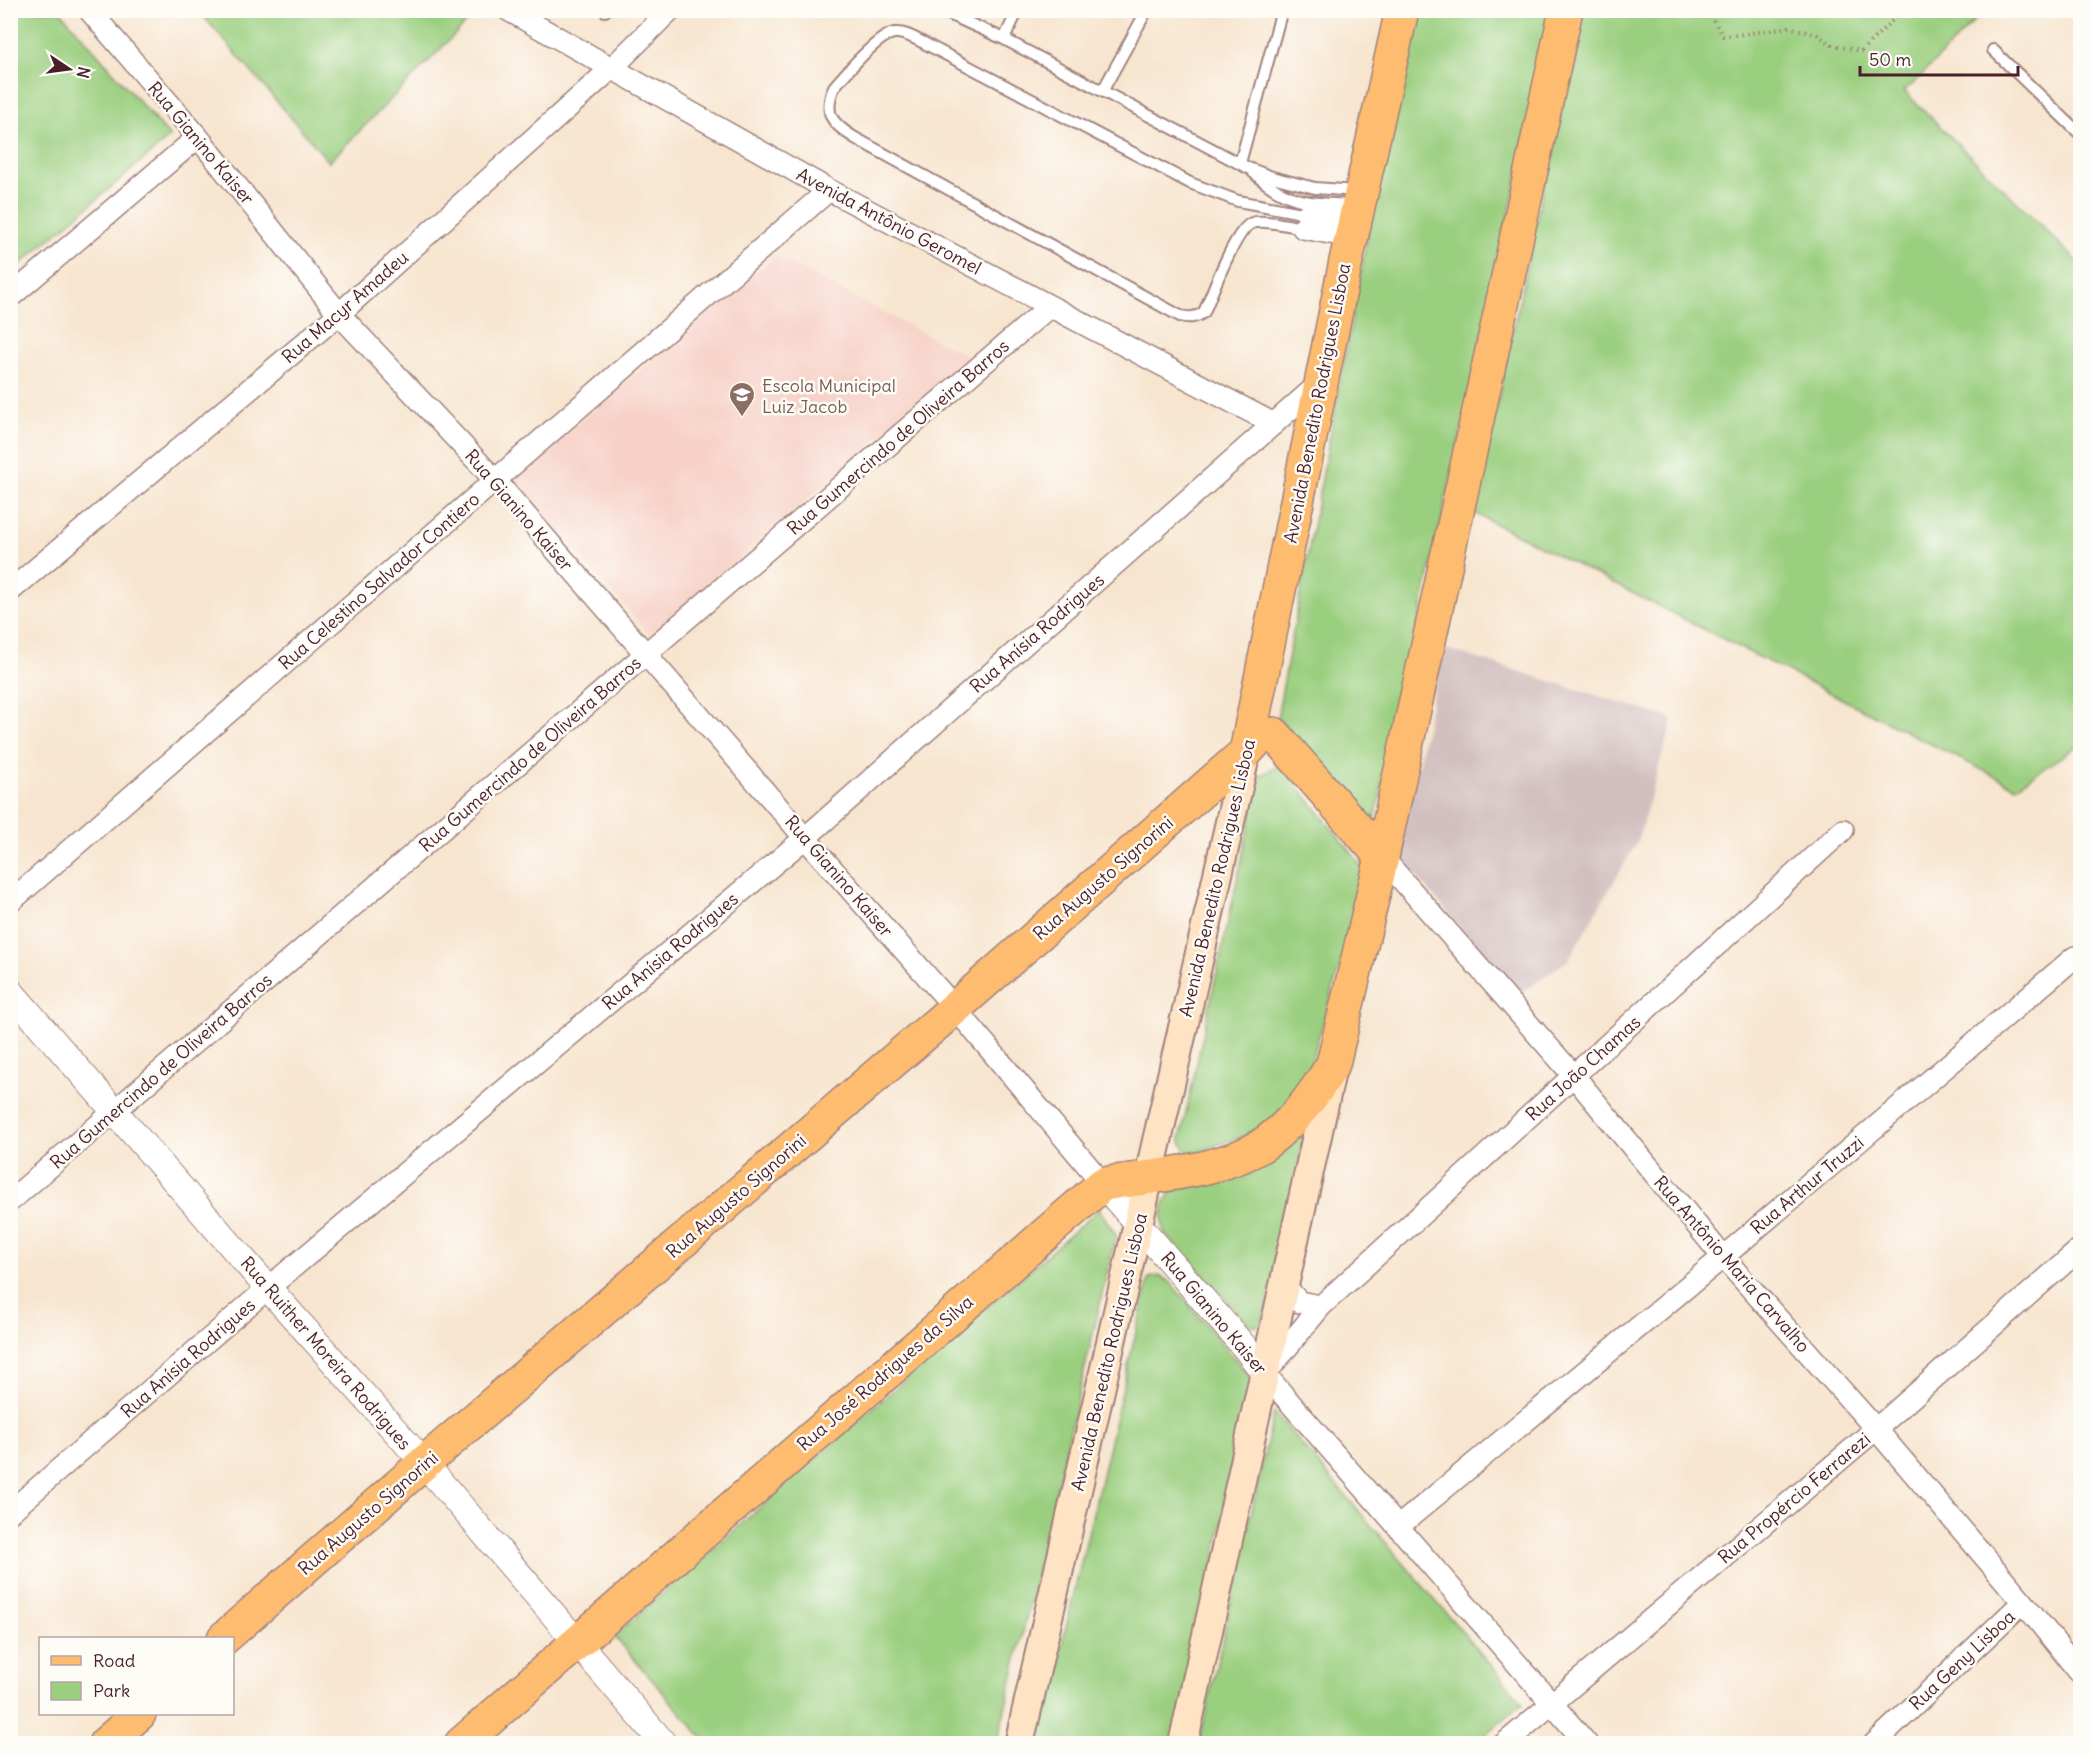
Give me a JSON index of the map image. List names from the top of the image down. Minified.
{"streets":{"main road":["Avenida Benedito Rodrigues Lisboa","Rua Augusto Signorini","Rua José Rodrigues da Silva"],"street":["Rua Gianino Kaiser","Avenida Antônio Geromel","Rua Macyr Amadeu","Rua Gumercindo de Oliveira Barros","Rua Celestino Salvador Contiero","Rua Anísia Rodrigues","Rua João Chamas","Rua Arthur Truzzi","Rua Antônio Maria Carvalho","Rua Ruither Moreira Rodrigues","Rua Propércio Ferrarezi","Rua Geny Lisboa"]},"crossings":[["Rua Gianino Kaiser","Rua Macyr Amadeu"],["Rua Gianino Kaiser","Avenida Benedito Rodrigues Lisboa"],["Rua Gianino Kaiser","Rua Gumercindo de Oliveira Barros"],["Rua Gianino Kaiser","Rua Celestino Salvador Contiero"],["Rua Gianino Kaiser","Rua Anísia Rodrigues"],["Rua Gianino Kaiser","Rua Augusto Signorini"],["Rua Gianino Kaiser","Rua João Chamas"],["Rua Gianino Kaiser","Rua Arthur Truzzi"],["Rua Gianino Kaiser","Rua José Rodrigues da Silva"],["Rua Gianino Kaiser","Rua Propércio Ferrarezi"],["Avenida Antônio Geromel","Rua Macyr Amadeu"],["Avenida Antônio Geromel","Rua Gumercindo de Oliveira Barros"],["Avenida Antônio Geromel","Rua Celestino Salvador Contiero"],["Avenida Antônio Geromel","Rua Anísia Rodrigues"],["Avenida Benedito Rodrigues Lisboa","Rua Anísia Rodrigues"],["Avenida Benedito Rodrigues Lisboa","Rua Augusto Signorini"],["Rua Gumercindo de Oliveira Barros","Rua Ruither Moreira Rodrigues"],["Rua Anísia Rodrigues","Rua Ruither Moreira Rodrigues"],["Rua Augusto Signorini","Rua Antônio Maria Carvalho"],["Rua Augusto Signorini","Rua Ruither Moreira Rodrigues"],["Rua João Chamas","Rua Antônio Maria Carvalho"],["Rua Arthur Truzzi","Rua Antônio Maria Carvalho"],["Rua Antônio Maria Carvalho","Rua Propércio Ferrarezi"],["Rua Antônio Maria Carvalho","Rua Geny Lisboa"],["Rua Ruither Moreira Rodrigues","Rua José Rodrigues da Silva"]],"places":{"school or university":["Escola Municipal Luiz Jacob"]},"legend":["Road","Park"],"scale_bar":"50 m","north":"right"}
